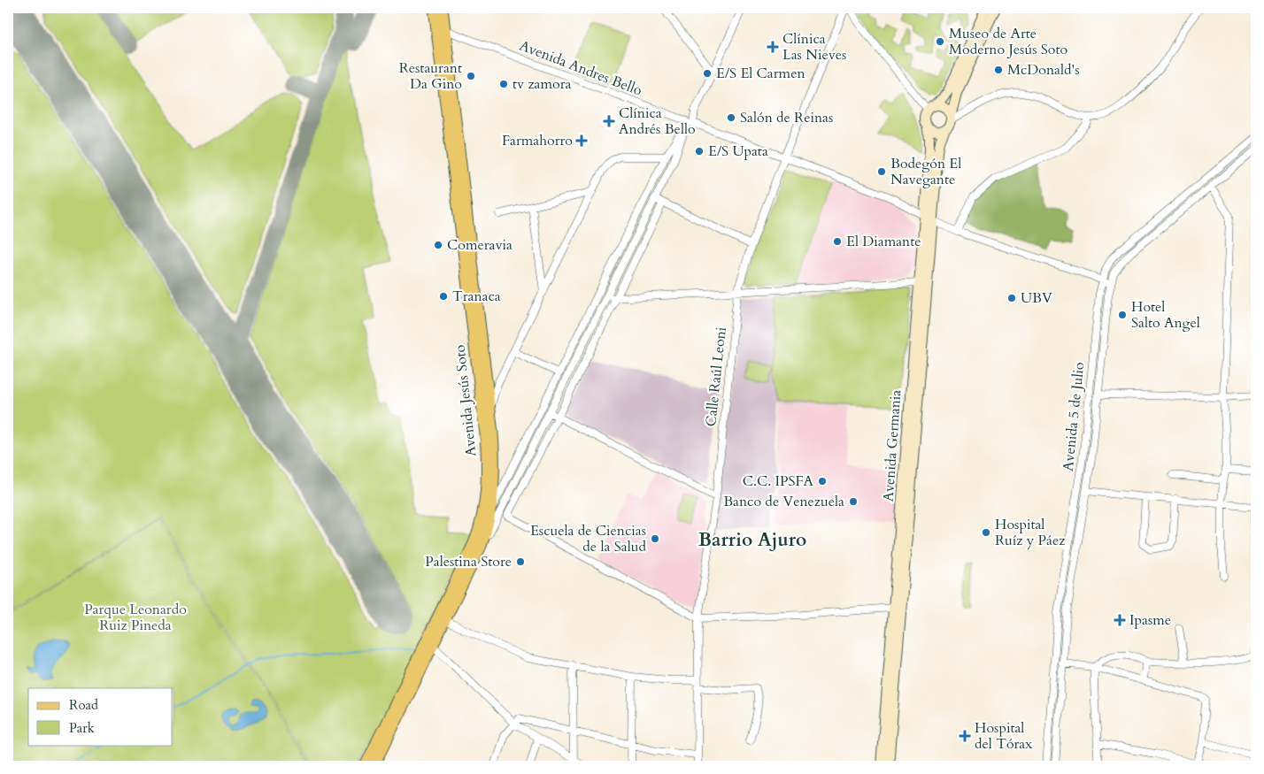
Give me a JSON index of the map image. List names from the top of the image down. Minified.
{"streets":{"main road":["Avenida Jesús Soto"],"street":["Avenida Andres Bello","Calle Raúl Leoni","Avenida 5 de Julio","Avenida Germania"]},"crossings":[["Avenida Andres Bello","Calle Raúl Leoni"],["Avenida Andres Bello","Avenida Jesús Soto"],["Avenida Andres Bello","Avenida 5 de Julio"],["Avenida Andres Bello","Avenida Germania"]],"districts":["Barrio Ajuro"],"parks":["Parque Leonardo Ruiz Pineda"],"places":{"other":["Museo de Arte Moderno Jesús Soto","McDonald's","E/S El Carmen","Restaurant Da Gino","tv zamora","Salón de Reinas","E/S Upata","Bodegón El Navegante","El Diamante","Comeravia","Tranaca","UBV","Hotel Salto Angel","C.C. IPSFA","Banco de Venezuela","Hospital Ruíz y Páez","Escuela de Ciencias de la Salud","Palestina Store"],"health":["Clínica Las Nieves","Clínica Andrés Bello","Farmahorro","Ipasme","Hospital del Tórax"]},"legend":["Road","Park"]}
